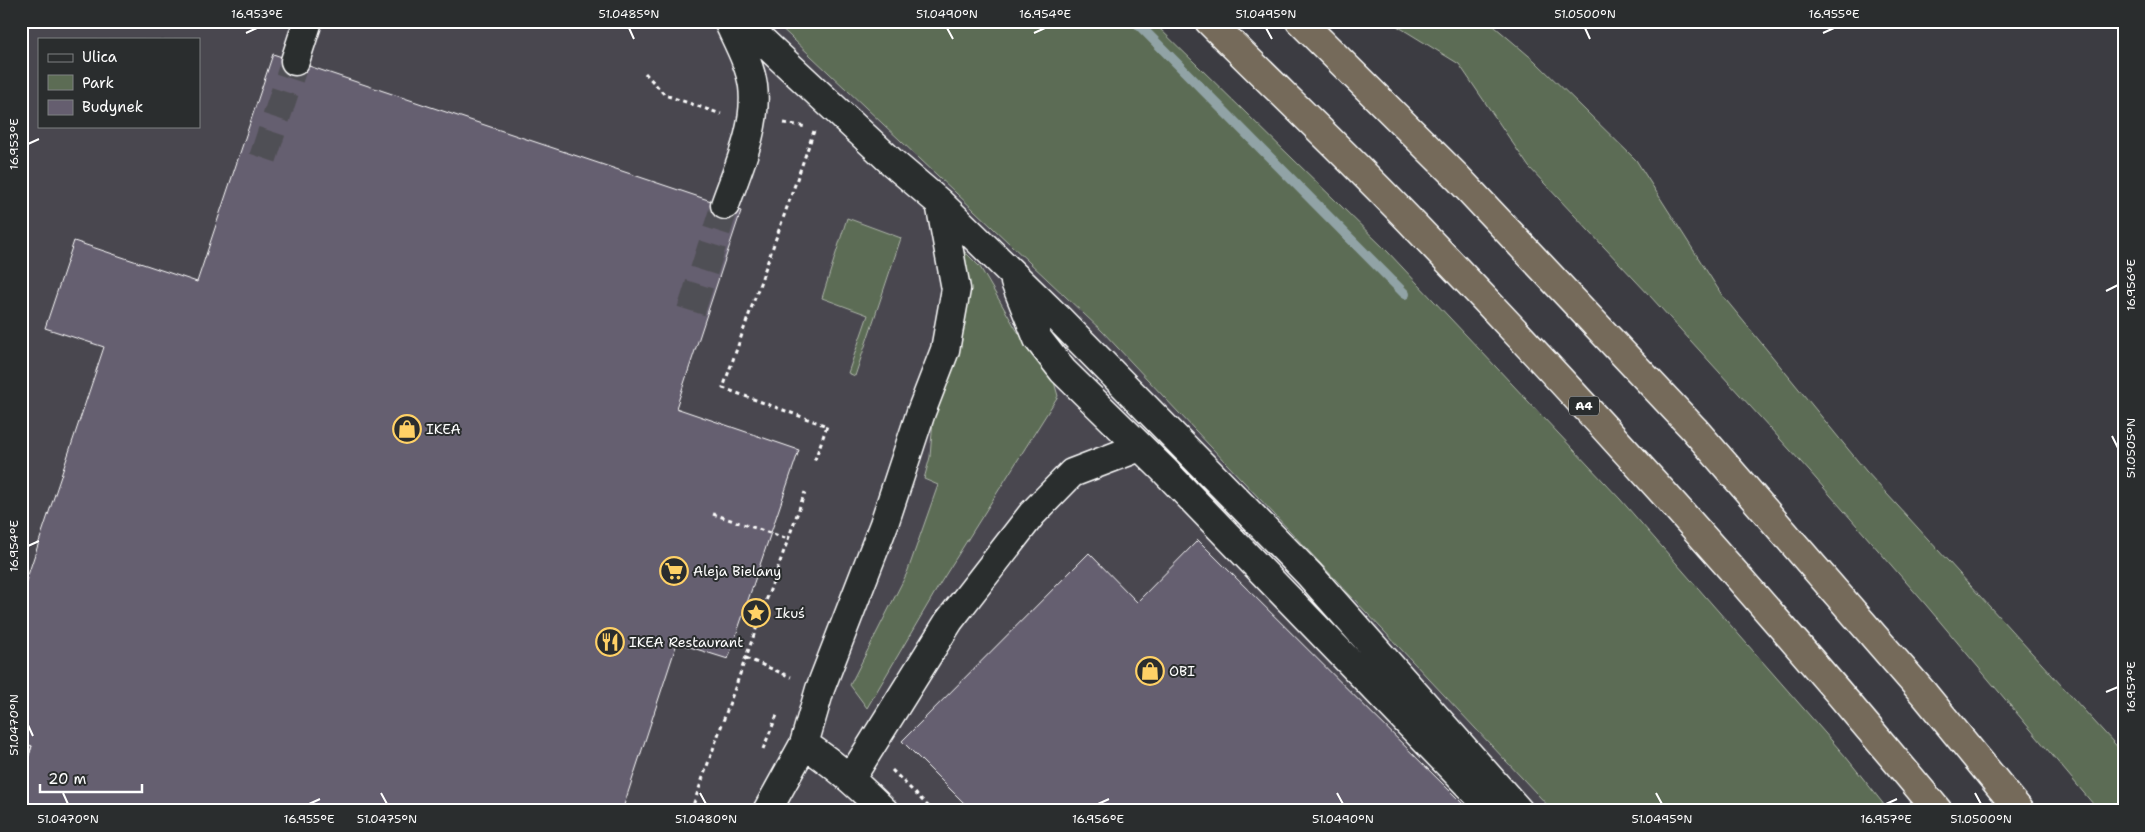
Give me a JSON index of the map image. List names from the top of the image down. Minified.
{"streets":{"highway":["A4"]},"places":{"shop":["IKEA","OBI"],"supermarket":["Aleja Bielany"],"place":["Ikuś"],"restaurant":["IKEA Restaurant"]},"legend":["Ulica","Park","Budynek"],"scale_bar":"20 m","coordinates":["16.953°E","51.0485°N","51.0490°N","16.954°E","51.0495°N","51.0500°N","16.955°E","16.956°E","51.0505°N","16.957°E","51.0470°N","51.0475°N","51.0480°N"]}
